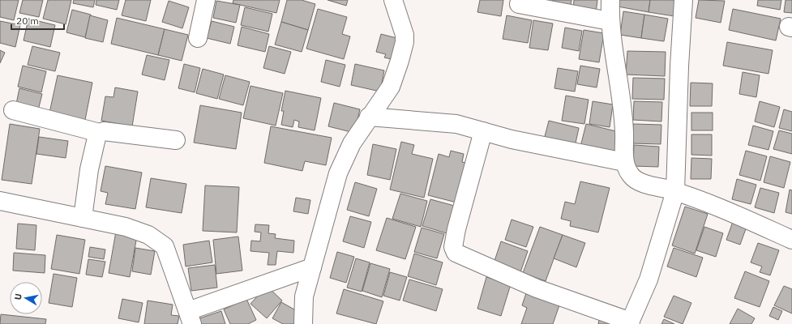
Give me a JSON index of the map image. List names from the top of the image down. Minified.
{"scale_bar":"20 m","north":"left"}
